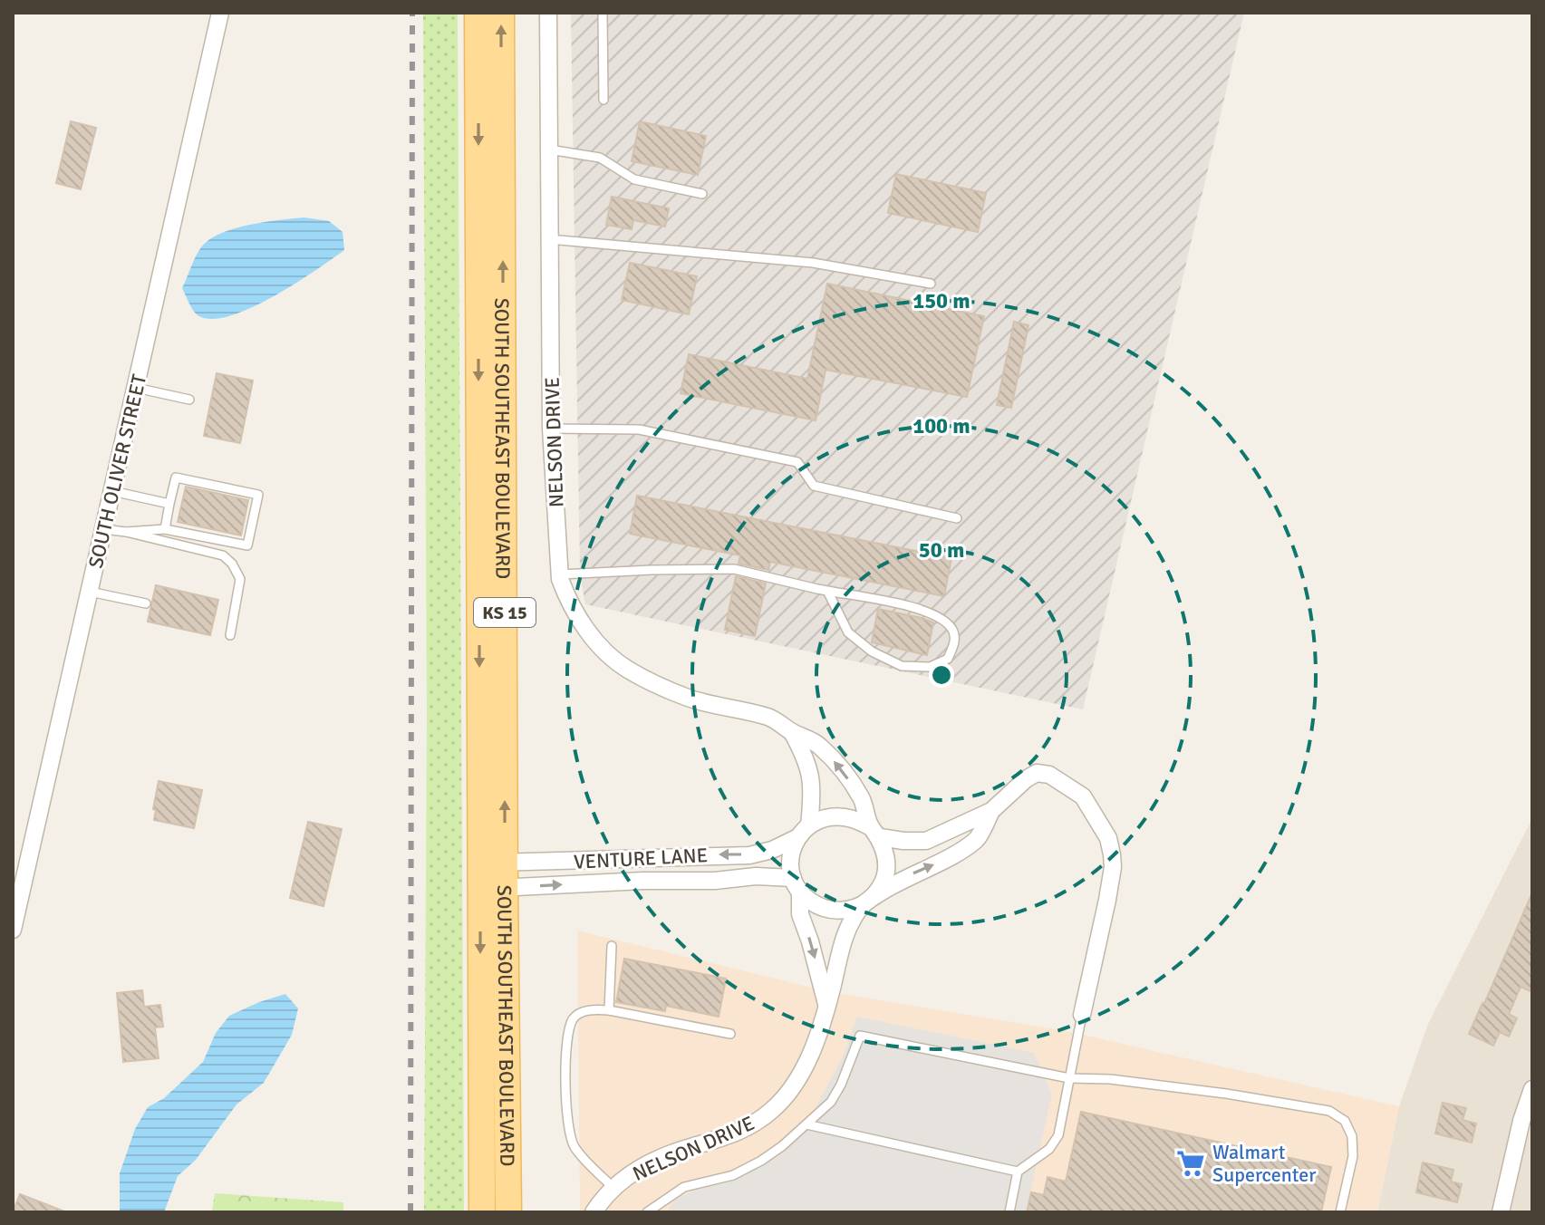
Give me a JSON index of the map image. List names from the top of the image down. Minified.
{"streets":{"main road":["SOUTH SOUTHEAST BOULEVARD","KS 15"],"street":["NELSON DRIVE","SOUTH OLIVER STREET","VENTURE LANE"]},"crossings":[["SOUTH SOUTHEAST BOULEVARD","VENTURE LANE"],["NELSON DRIVE","VENTURE LANE"]],"places":{"supermarket":["Walmart Supercenter"]},"rings":["150 m","100 m","50 m"]}
